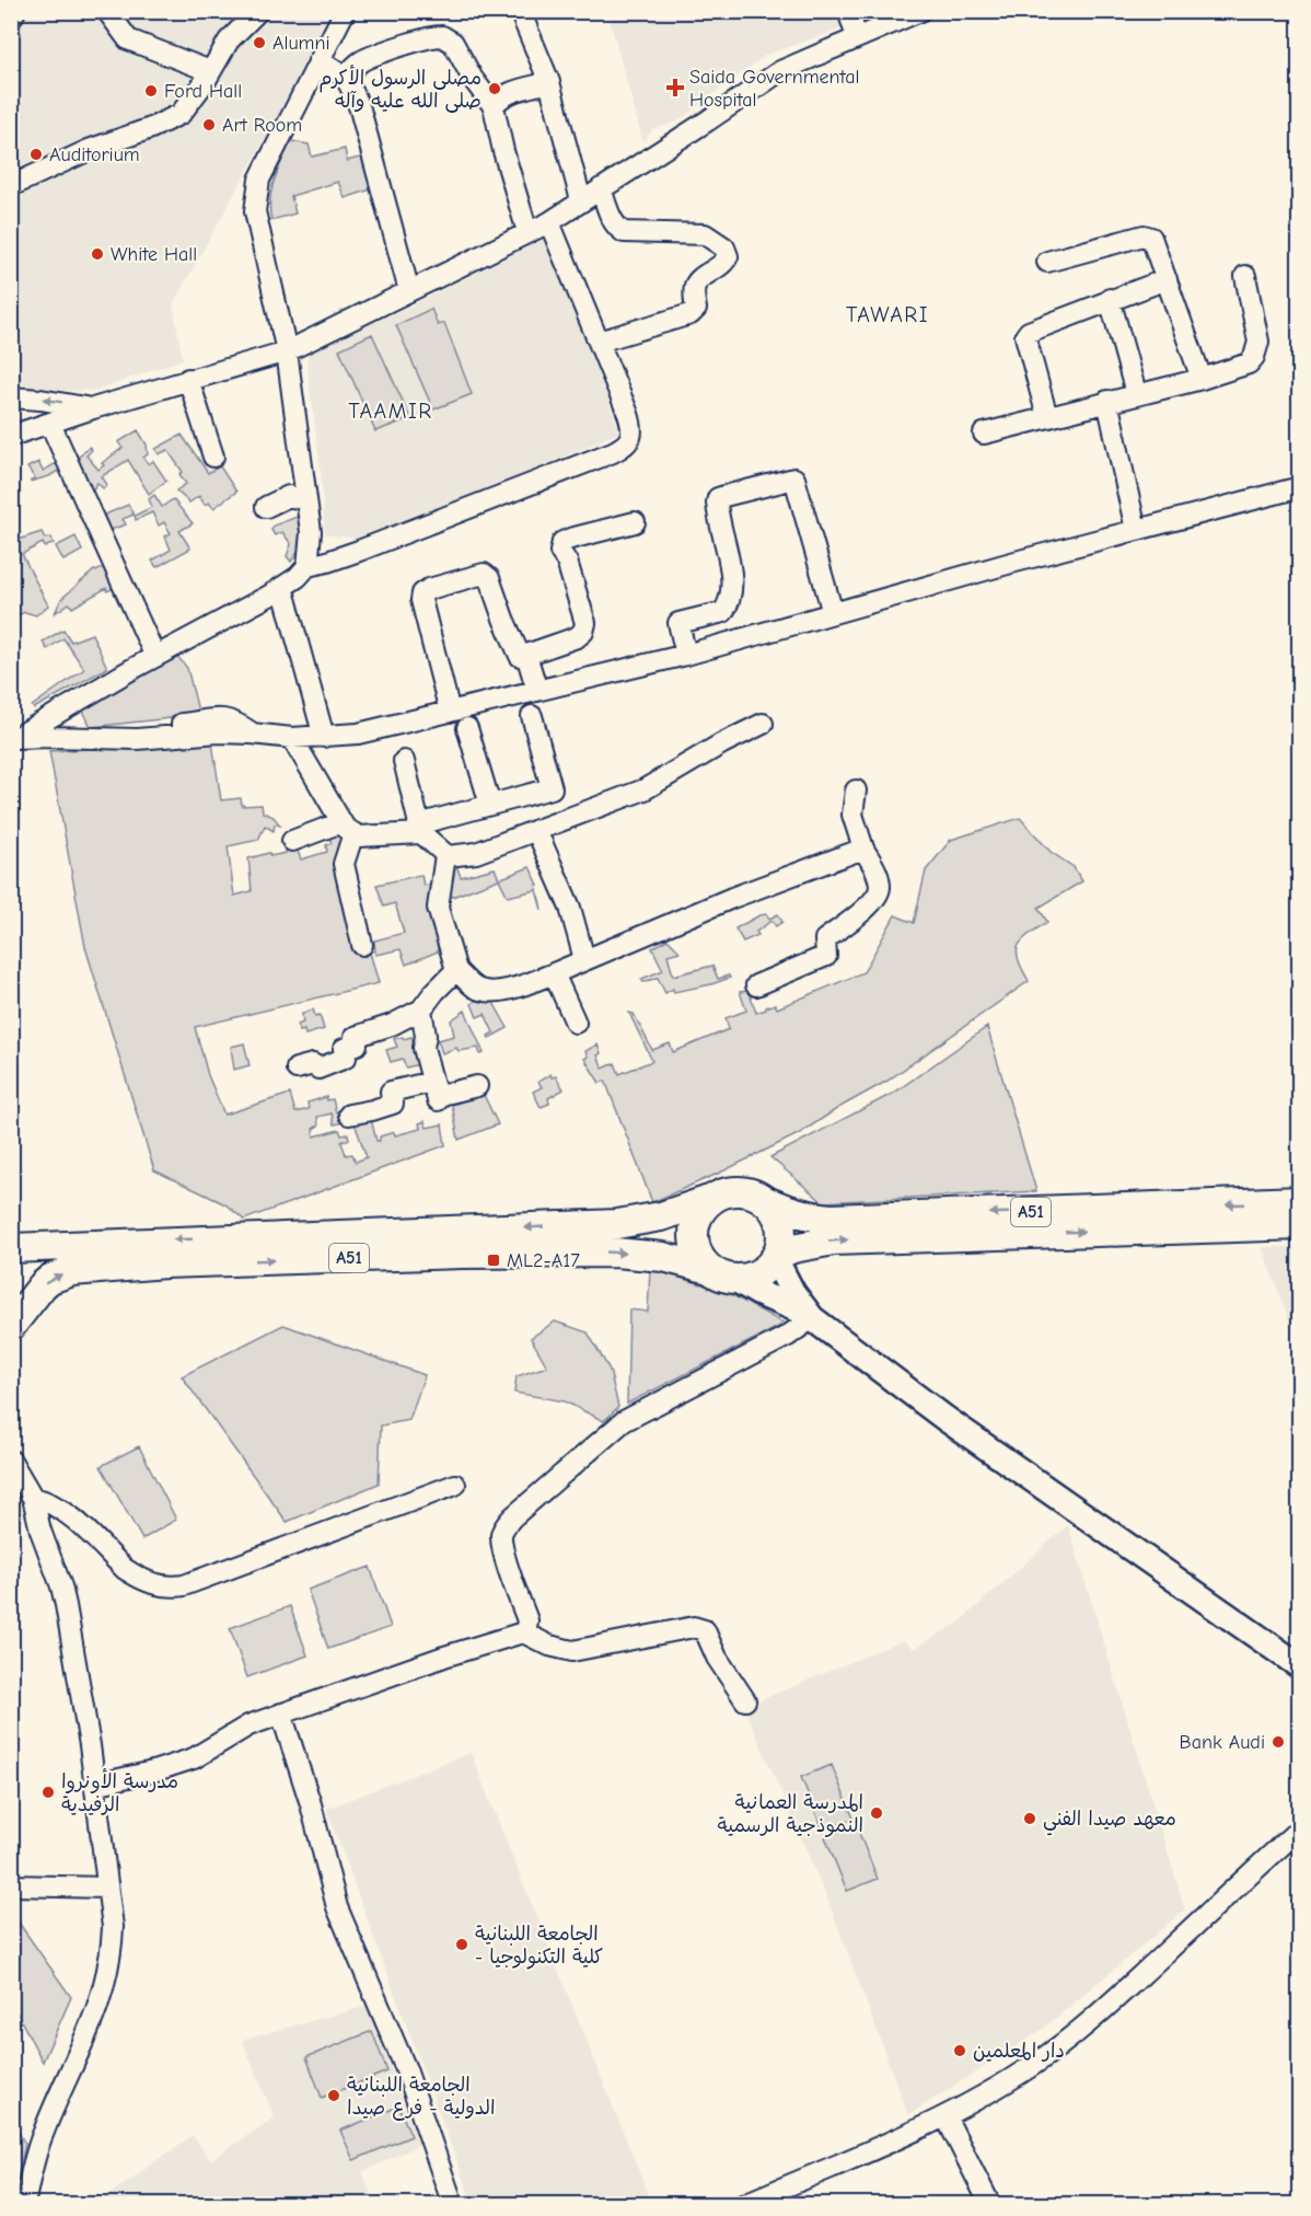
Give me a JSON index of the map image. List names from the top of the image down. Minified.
{"streets":{"highway":["A51"]},"districts":["TAWARI","TAAMIR"],"places":{"other":["Alumni","مصلى الرسول الأكرم صلى الله عليه وآله","Ford Hall","Art Room","Auditorium","White Hall","Bank Audi","مدرسة الأونروا الرفيدية","المدرسة العمانية النموذجية الرسمية","معهد صيدا الفني","الجامعة اللبنانية - كلية التكنولوجيا","دار المعلمين","الجامعة اللبنانية الدولية - فرع صيدا"],"health":["Saida Governmental Hospital"],"transit":["ML2-A17"]}}
